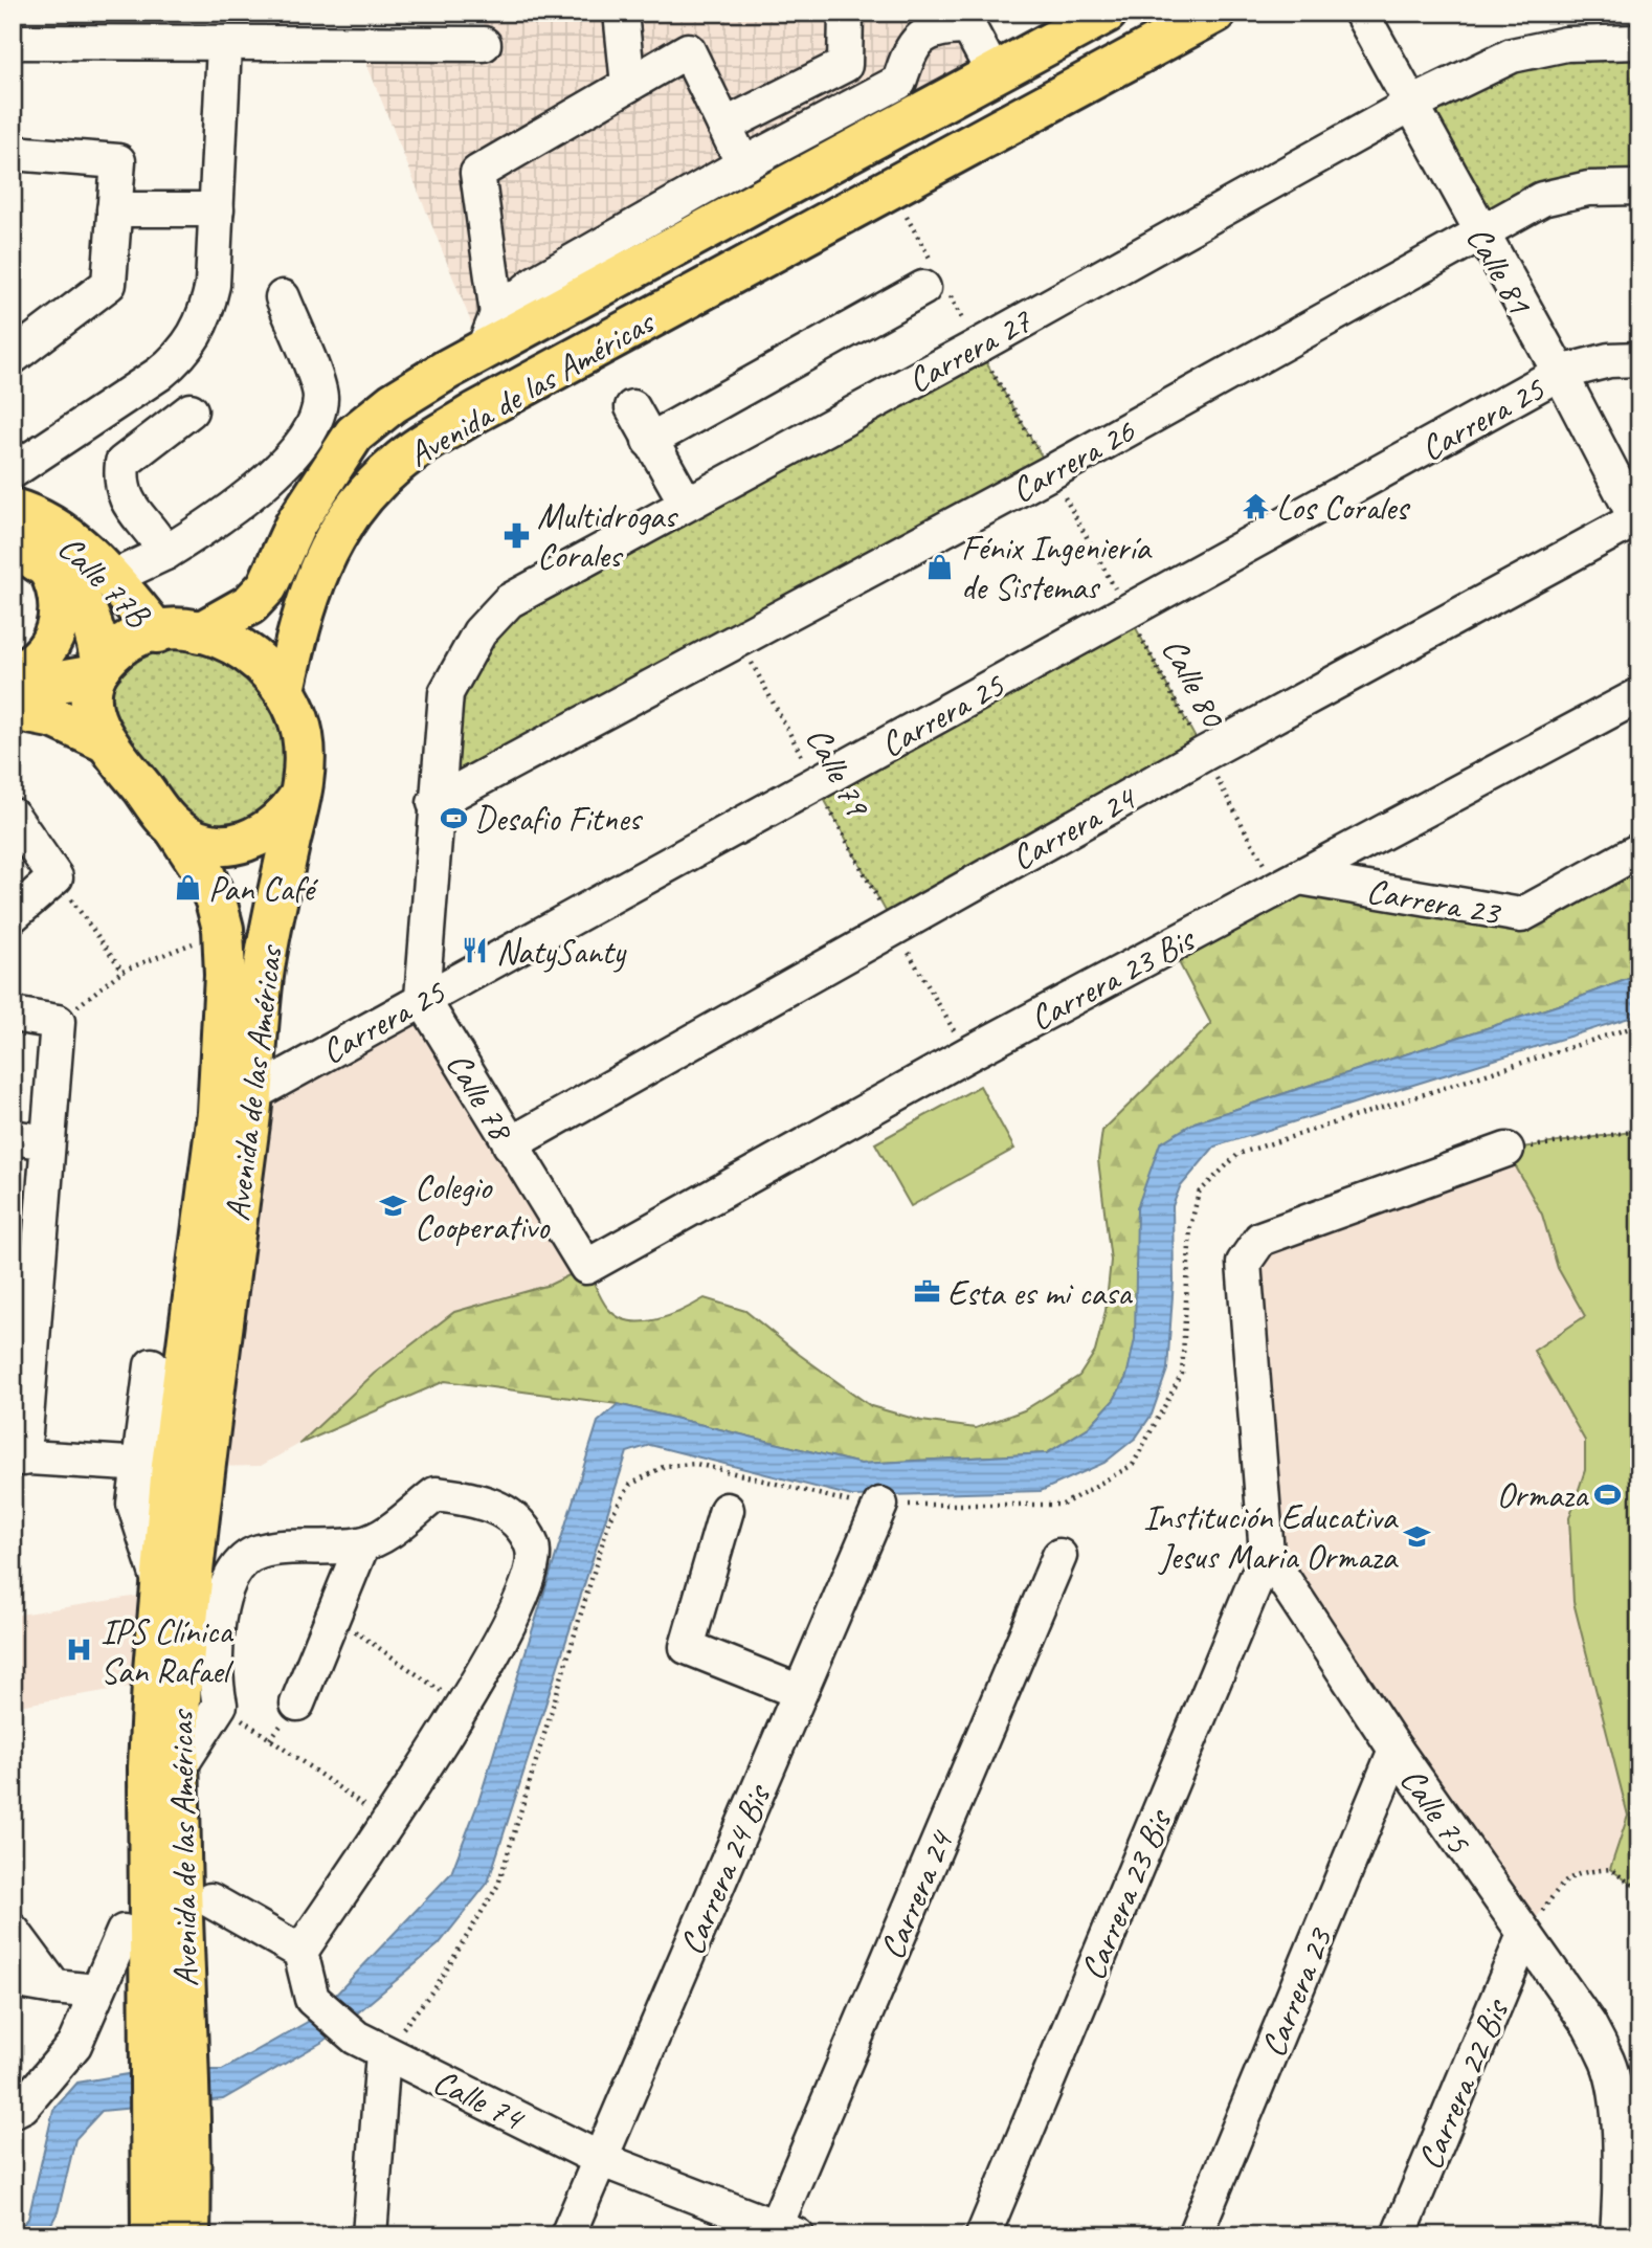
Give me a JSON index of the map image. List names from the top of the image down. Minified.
{"streets":{"main road":["Avenida de las Américas","Calle 77B"],"street":["Calle 81","Carrera 27","Carrera 25","Carrera 26","Carrera 24","Carrera 23","Carrera 23 Bis","Calle 78","Calle 75","Carrera 24 Bis","Carrera 22 Bis","Calle 74"],"path":["Calle 80","Calle 79"]},"crossings":[["Calle 81","Carrera 27"],["Calle 81","Carrera 25"],["Calle 81","Carrera 26"],["Calle 81","Carrera 24"],["Carrera 27","Carrera 25"],["Carrera 27","Carrera 26"],["Carrera 27","Calle 80"],["Carrera 27","Calle 78"],["Avenida de las Américas","Carrera 25"],["Avenida de las Américas","Calle 77B"],["Carrera 25","Calle 80"],["Carrera 25","Calle 79"],["Carrera 25","Calle 78"],["Carrera 26","Calle 80"],["Carrera 26","Calle 79"],["Calle 80","Carrera 24"],["Calle 80","Carrera 23"],["Calle 80","Carrera 23 Bis"],["Calle 79","Carrera 24"],["Calle 79","Carrera 23 Bis"],["Carrera 24","Calle 78"],["Carrera 24","Calle 74"],["Carrera 23","Carrera 23 Bis"],["Carrera 23","Calle 75"],["Carrera 23 Bis","Calle 78"],["Carrera 23 Bis","Calle 75"],["Calle 75","Carrera 22 Bis"],["Carrera 24 Bis","Calle 74"]],"places":{"temple":["Los Corales"],"pharmacy":["Multidrogas Corales"],"shop":["Fénix Ingeniería de Sistemas","Pan Café"],"sports":["Desafio Fitnes","Ormaza"],"restaurant":["NatySanty"],"school or university":["Colegio Cooperativo","Institución Educativa Jesus Maria Ormaza"],"office":["Esta es mi casa"],"hospital":["IPS Clínica San Rafael"]}}
